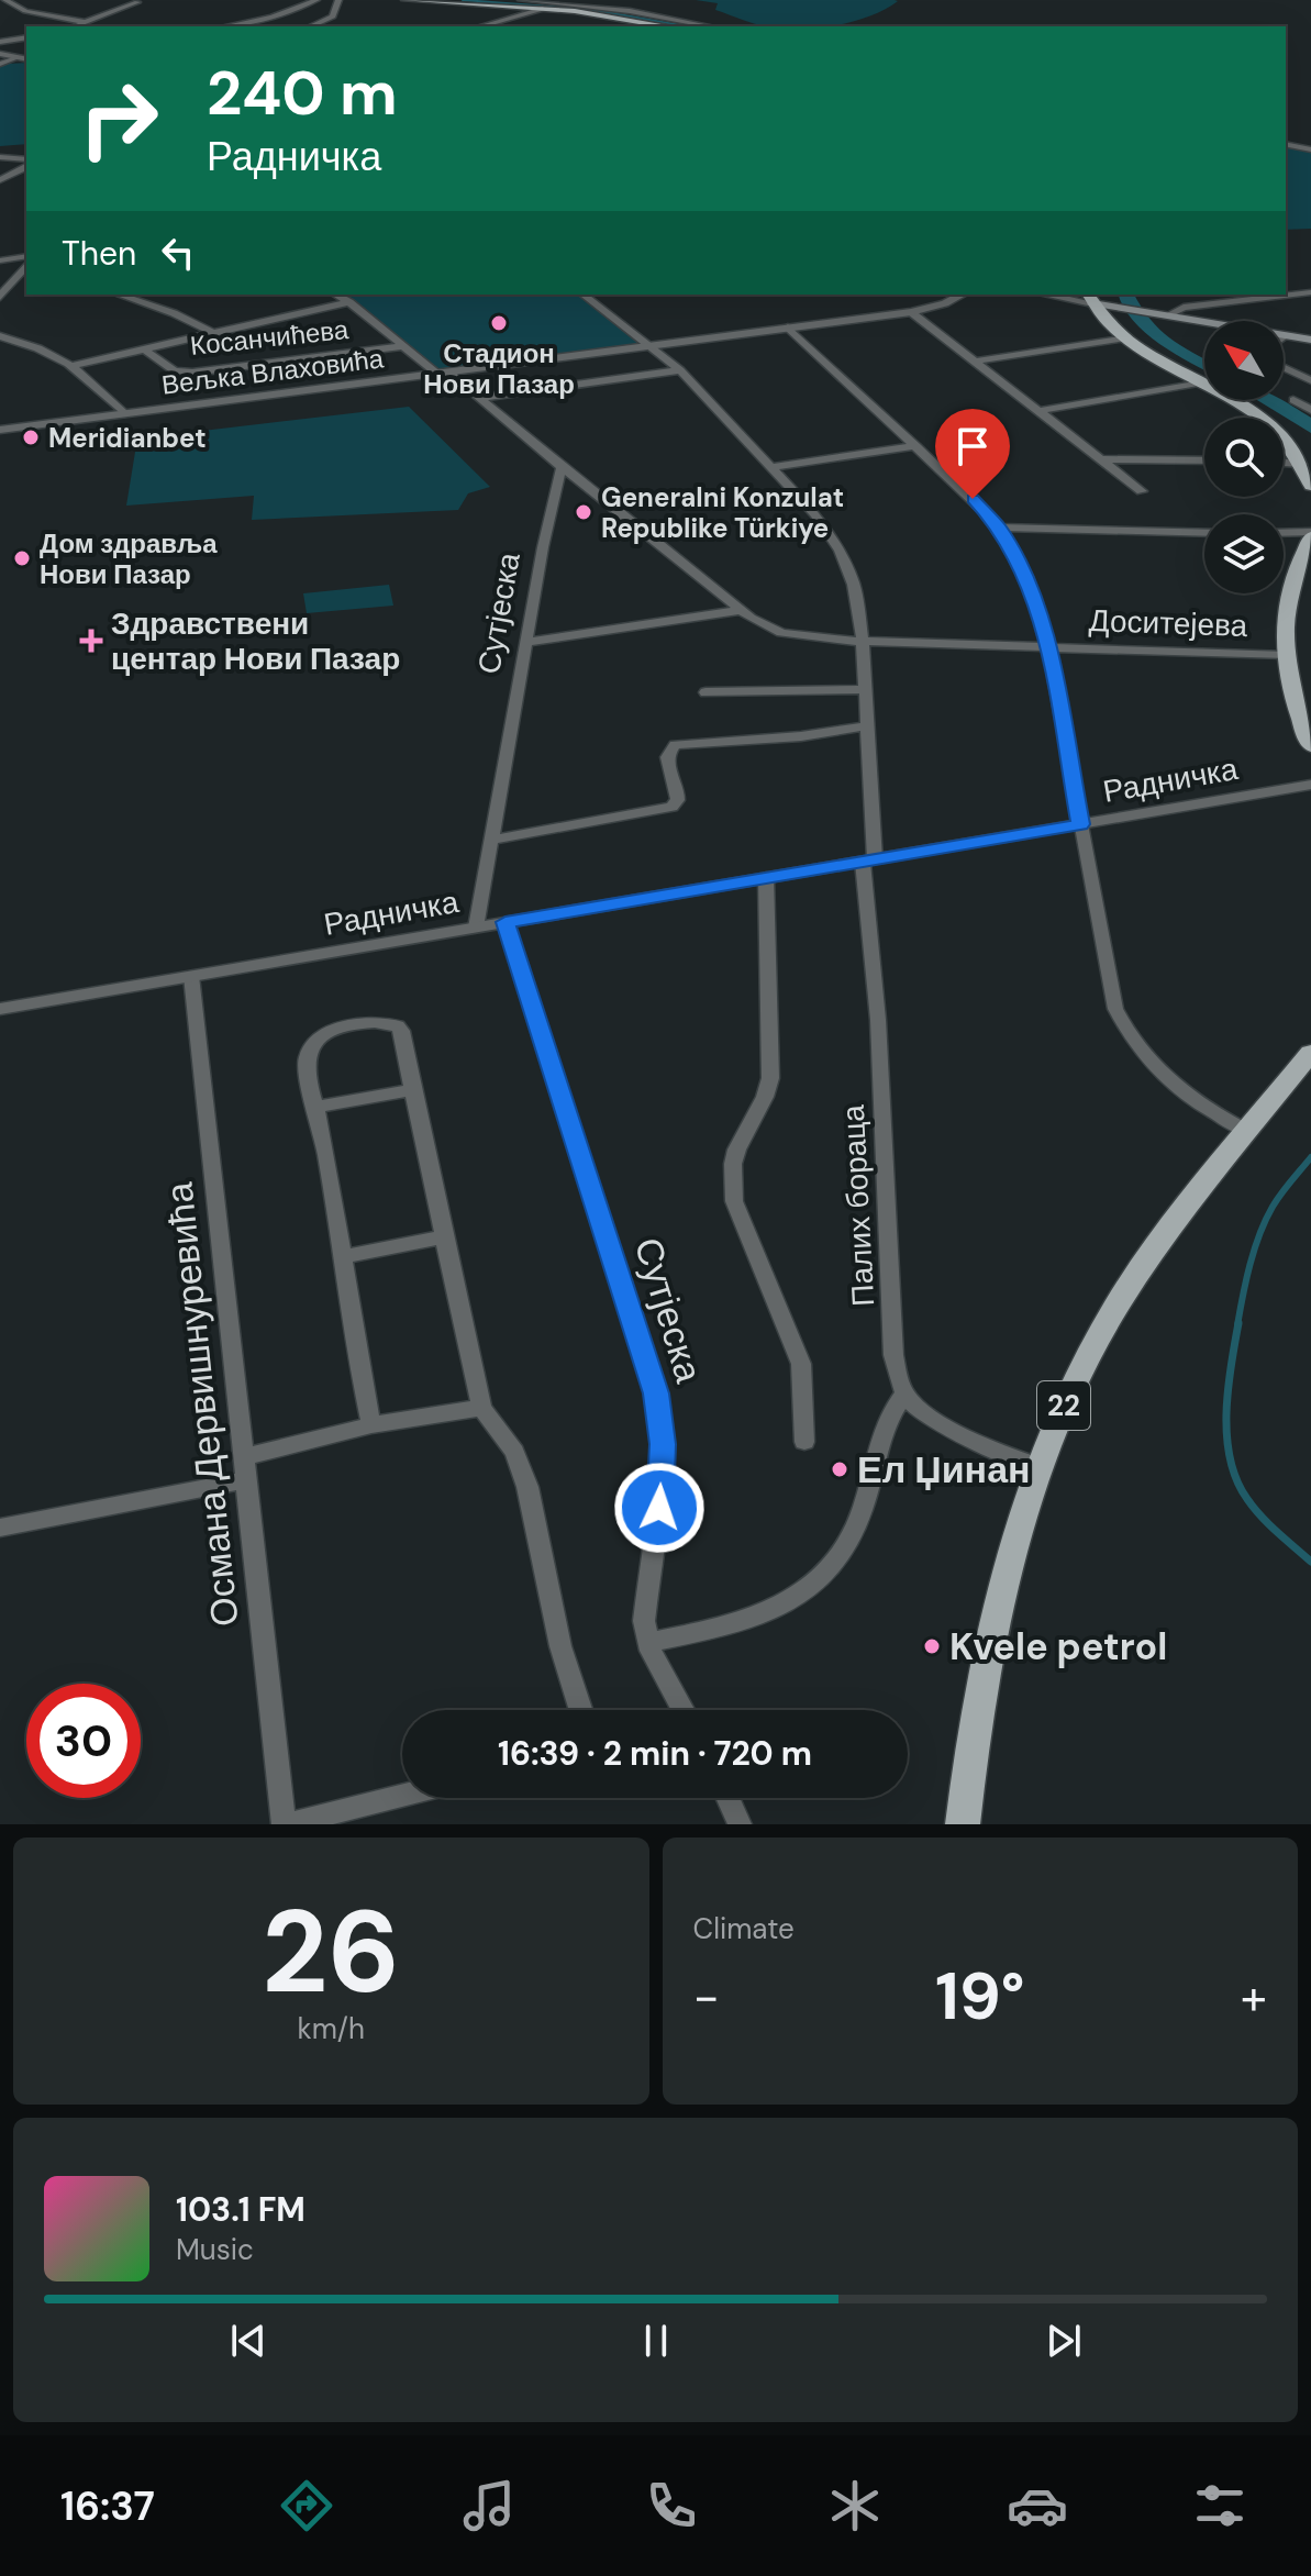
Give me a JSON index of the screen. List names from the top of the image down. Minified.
{"streets":{"main road":["22"],"street":["Косанчићева","Вељка Влаховића","Сутјеска","Доситејева","Радничка","Палих бораца","Османа Дервишнуревића"]},"crossings":[["Косанчићева","Вељка Влаховића"],["Косанчићева","Сутјеска"],["Косанчићева","Доситејева"],["Косанчићева","Палих бораца"],["Вељка Влаховића","Доситејева"],["Вељка Влаховића","Палих бораца"],["Сутјеска","Радничка"],["Доситејева","Радничка"],["Доситејева","Палих бораца"],["Доситејева","22"],["Радничка","Палих бораца"],["Радничка","Османа Дервишнуревића"]],"places":{"other":["Стадион Нови Пазар","Meridianbet","Generalni Konzulat Republike Türkiye","Дом здравља Нови Пазар","Ел Џинан","Kvele petrol"],"health":["Здравствени центар Нови Пазар"]},"north":"top left","page":{"turn":["240 m","Радничка"],"then":"Then","limit":"30","trip":"16:39 · 2 min · 720 m","tile":[["26","km/h"],"Climate"],"heat":["−","19°","+"],"song":["103.1 FM","Music"],"tabs":"16:37"}}
